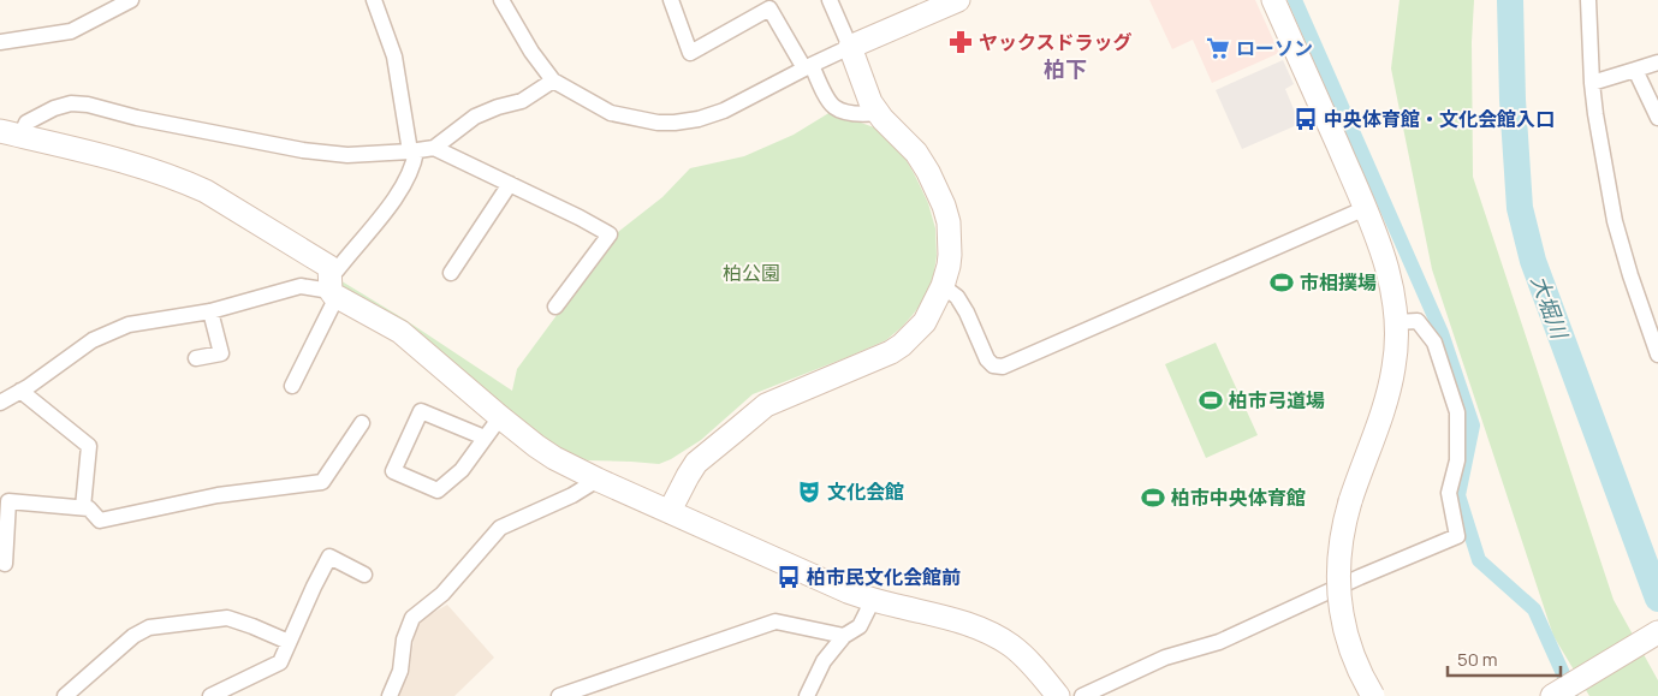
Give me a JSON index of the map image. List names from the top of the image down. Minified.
{"districts":["柏下"],"water":["大堀川"],"parks":["柏公園"],"places":{"pharmacy":["ヤックスドラッグ"],"supermarket":["ローソン"],"bus stop":["中央体育館・文化会館入口","柏市民文化会館前"],"sports":["市相撲場","柏市弓道場","柏市中央体育館"],"theatre":["文化会館"]},"scale_bar":"50 m"}
